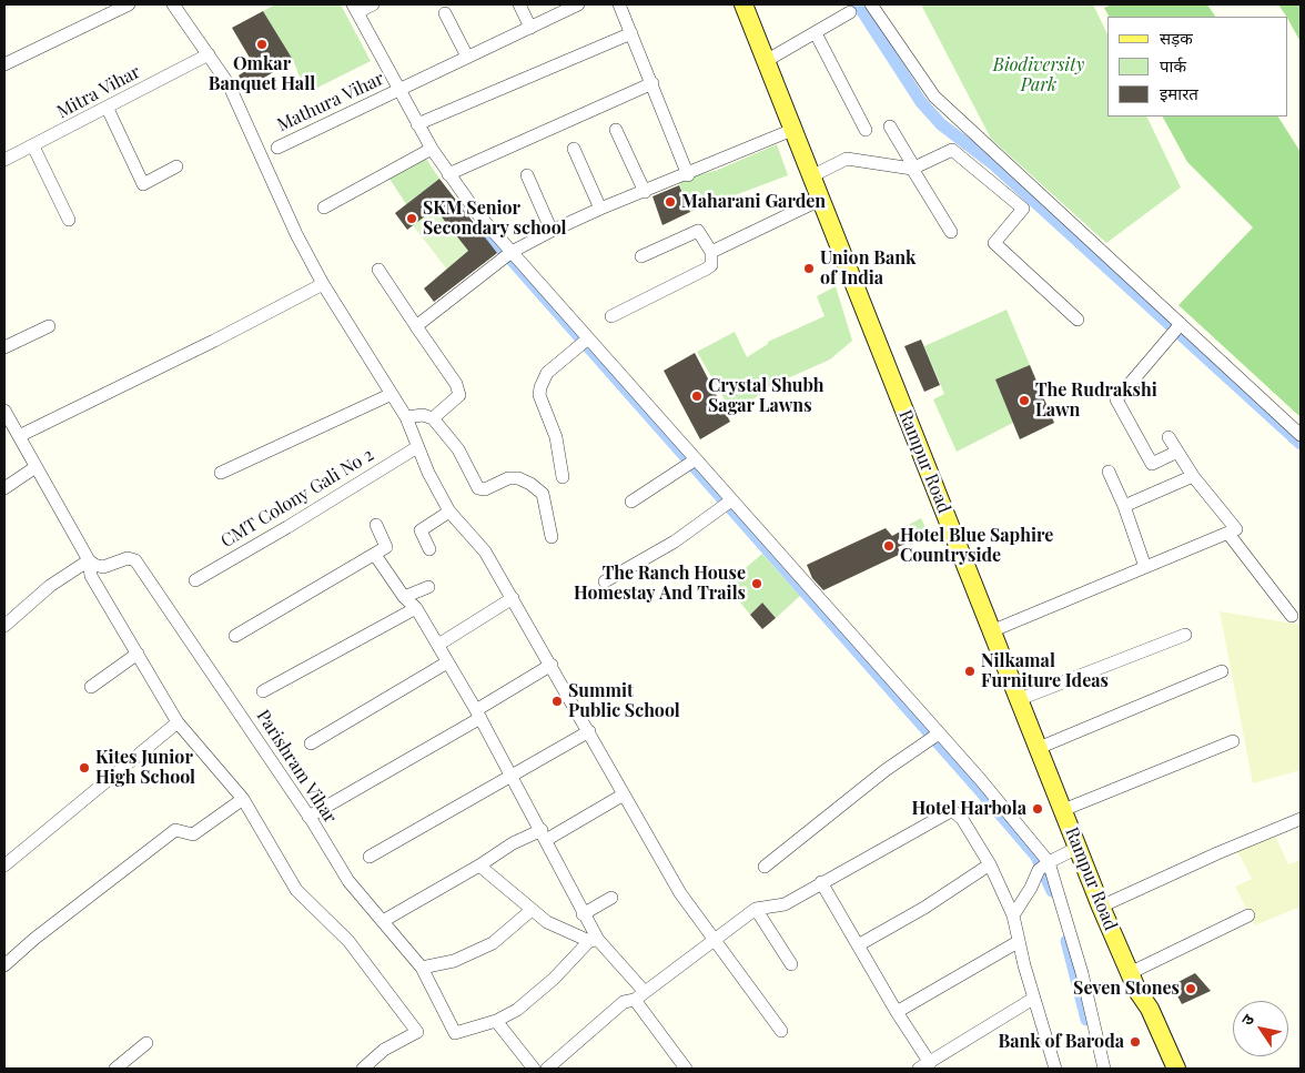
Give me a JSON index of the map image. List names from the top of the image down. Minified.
{"streets":{"main road":["Rampur Road"],"street":["Mitra Vihar","Mathura Vihar","CMT Colony Gali No 2","Parishram Vihar"]},"parks":["Biodiversity Park"],"places":["Omkar Banquet Hall","Maharani Garden","SKM Senior Secondary school","Union Bank of India","Crystal Shubh Sagar Lawns","The Rudrakshi Lawn","Hotel Blue Saphire Countryside","The Ranch House Homestay And Trails","Nilkamal Furniture Ideas","Summit Public School","Kites Junior High School","Hotel Harbola","Seven Stones","Bank of Baroda"],"legend":["सड़क","पार्क","इमारत"],"north":"top left"}
